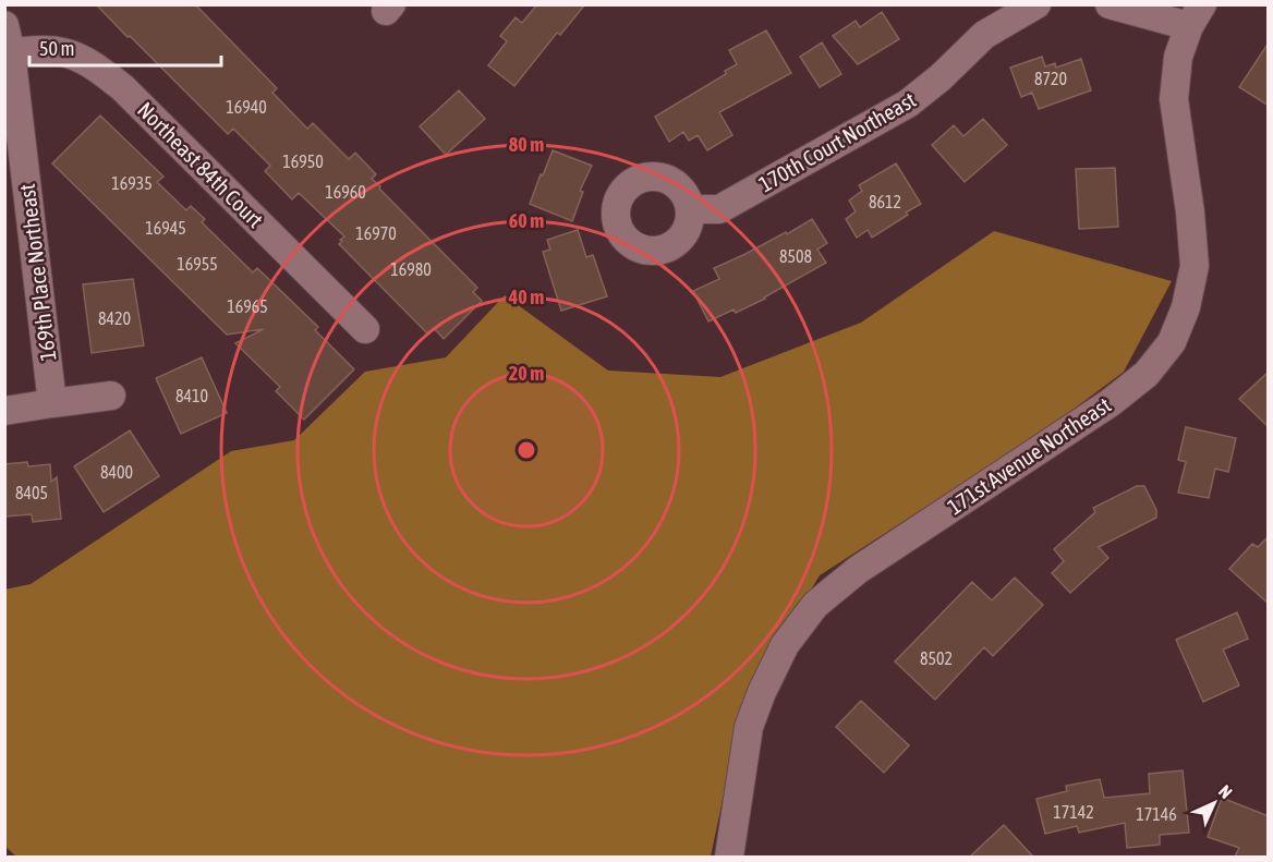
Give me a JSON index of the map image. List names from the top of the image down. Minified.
{"streets":{"street":["170th Court Northeast","Northeast 84th Court","169th Place Northeast","171st Avenue Northeast"]},"crossings":[["Northeast 84th Court","169th Place Northeast"]],"house_numbers":["8720","16940","16950","16935","16960","8612","16945","16970","8508","16955","16980","16965","8420","8410","8400","8405","8502","17142","17146"],"scale_bar":"50 m","north":"top right","rings":["80 m","60 m","40 m","20 m"]}
